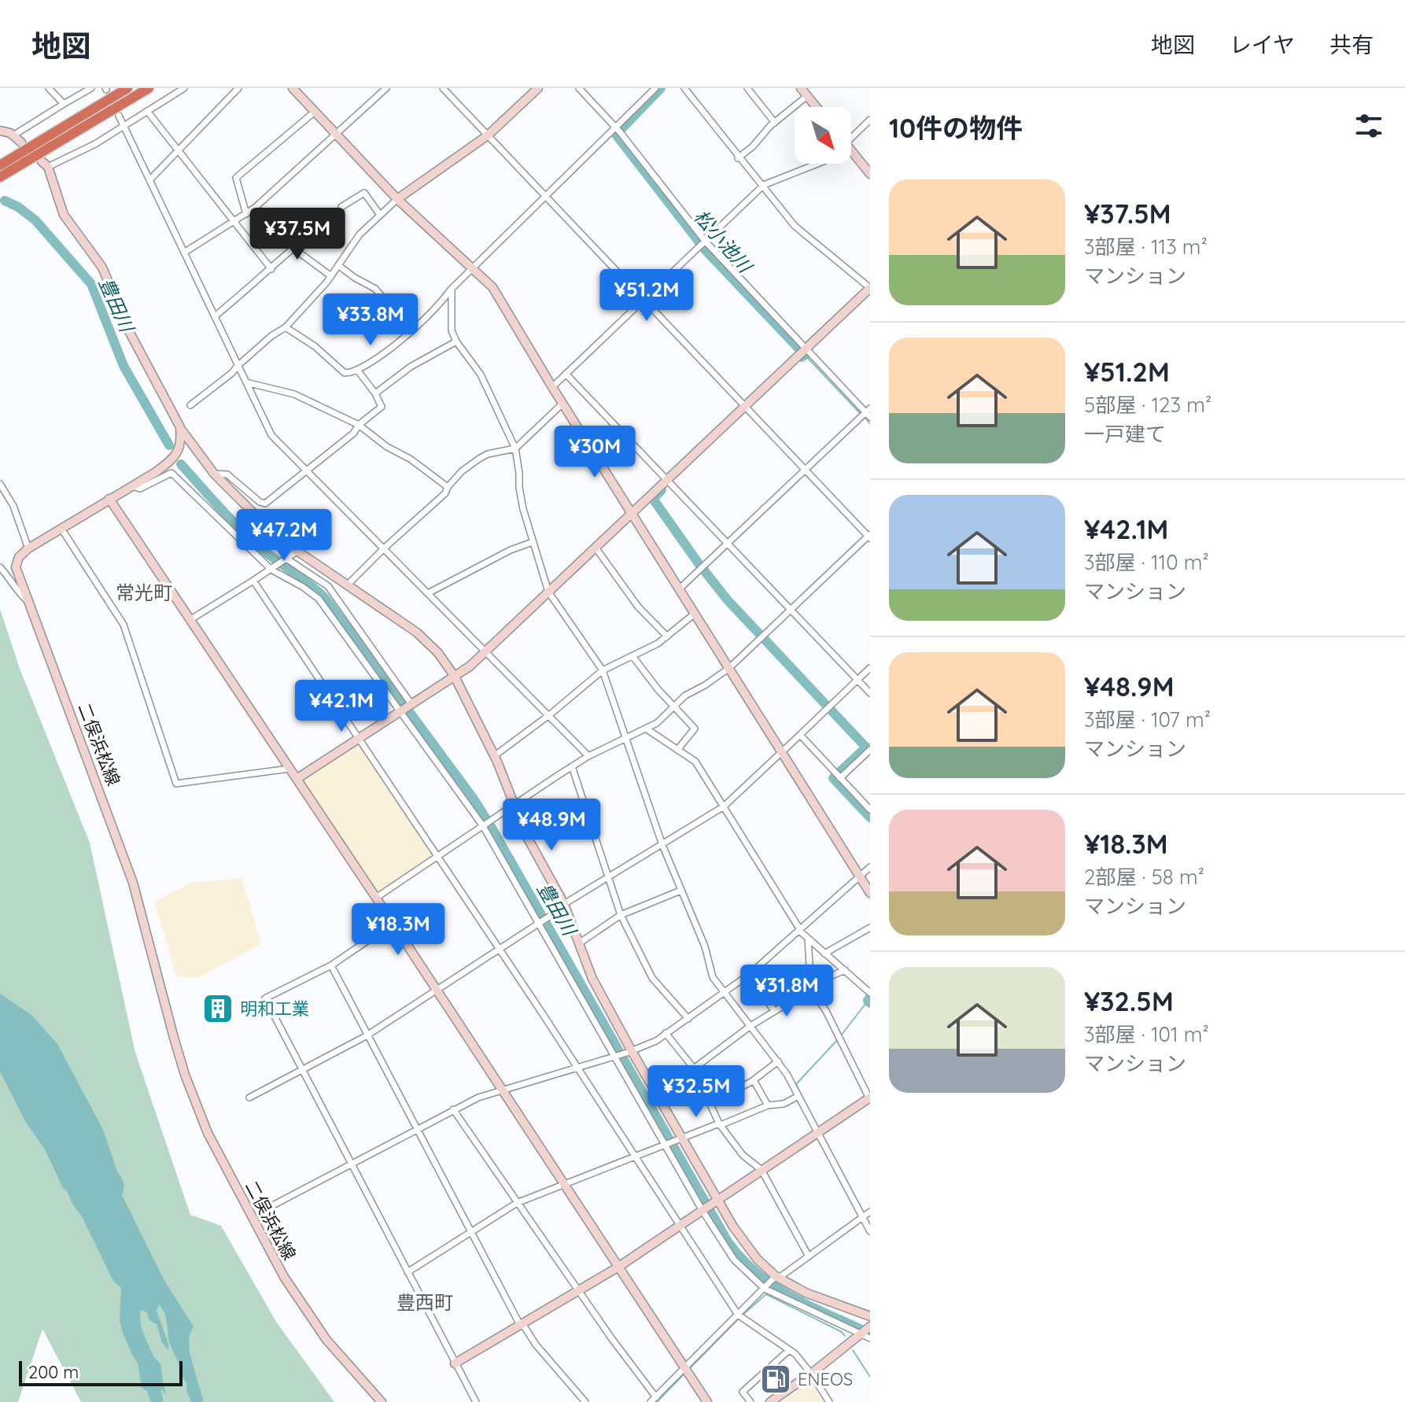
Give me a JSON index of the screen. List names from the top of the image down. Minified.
{"streets":{"street":["二俣浜松線"]},"districts":["常光町","豊西町"],"water":["松小池川","豊田川"],"places":{"building":["明和工業"],"fuel station":["ENEOS"]},"scale_bar":"200 m","north":"bottom right","page":{"header":"地図","nav":["地図","レイヤ","共有"],"heading":"10件の物件","list":[{"name":"¥37.5M","note":"3部屋 · 113 m² · マンション"},{"name":"¥51.2M","note":"5部屋 · 123 m² · 一戸建て"},{"name":"¥42.1M","note":"3部屋 · 110 m² · マンション"},{"name":"¥48.9M","note":"3部屋 · 107 m² · マンション"},{"name":"¥18.3M","note":"2部屋 · 58 m² · マンション"},{"name":"¥32.5M","note":"3部屋 · 101 m² · マンション"}],"price":["¥37.5M","¥51.2M","¥33.8M","¥30M","¥47.2M","¥42.1M","¥48.9M","¥18.3M","¥31.8M","¥32.5M"],"scale":"200 m"}}
